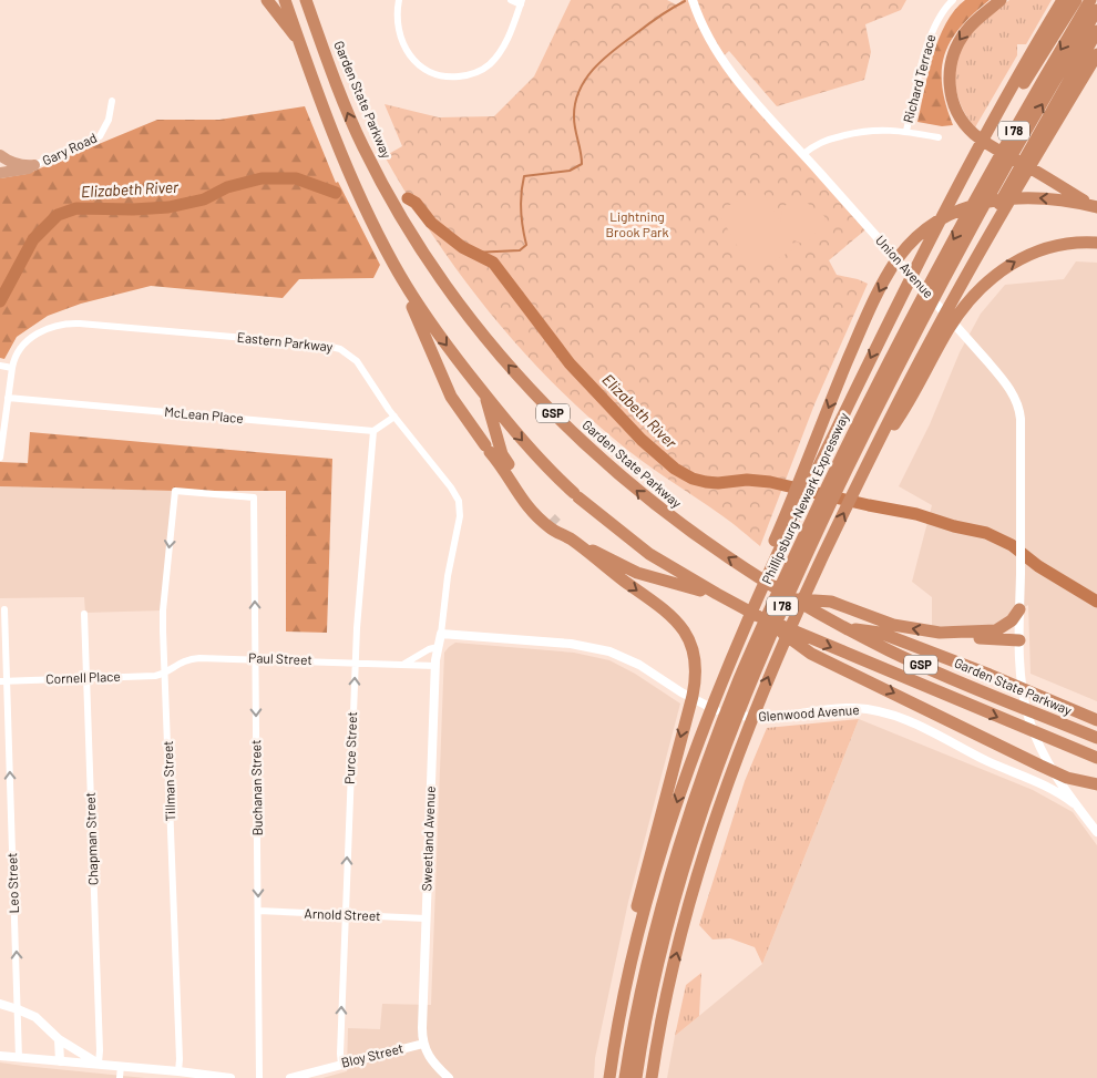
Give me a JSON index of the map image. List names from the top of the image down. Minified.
{"streets":{"highway":["Garden State Parkway","I 78","GSP","Phillipsburg-Newark Expressway"],"street":["Richard Terrace","Gary Road","Union Avenue","Eastern Parkway","McLean Place","Paul Street","Cornell Place","Glenwood Avenue","Purce Street","Tillman Street","Buchanan Street","Chapman Street","Sweetland Avenue","Leo Street","Arnold Street","Bloy Street"]},"crossings":[["Union Avenue","Glenwood Avenue"],["Eastern Parkway","McLean Place"],["Eastern Parkway","Glenwood Avenue"],["Eastern Parkway","Sweetland Avenue"],["McLean Place","Purce Street"],["Paul Street","Cornell Place"],["Paul Street","Purce Street"],["Paul Street","Tillman Street"],["Paul Street","Buchanan Street"],["Paul Street","Sweetland Avenue"],["Cornell Place","Tillman Street"],["Cornell Place","Chapman Street"],["Cornell Place","Leo Street"],["Glenwood Avenue","Sweetland Avenue"],["Purce Street","Arnold Street"],["Purce Street","Bloy Street"],["Tillman Street","Buchanan Street"],["Buchanan Street","Arnold Street"],["Sweetland Avenue","Arnold Street"],["Sweetland Avenue","Bloy Street"]],"one_way":["Purce Street","Leo Street"],"water":["Elizabeth River"],"parks":["Lightning Brook Park"]}
